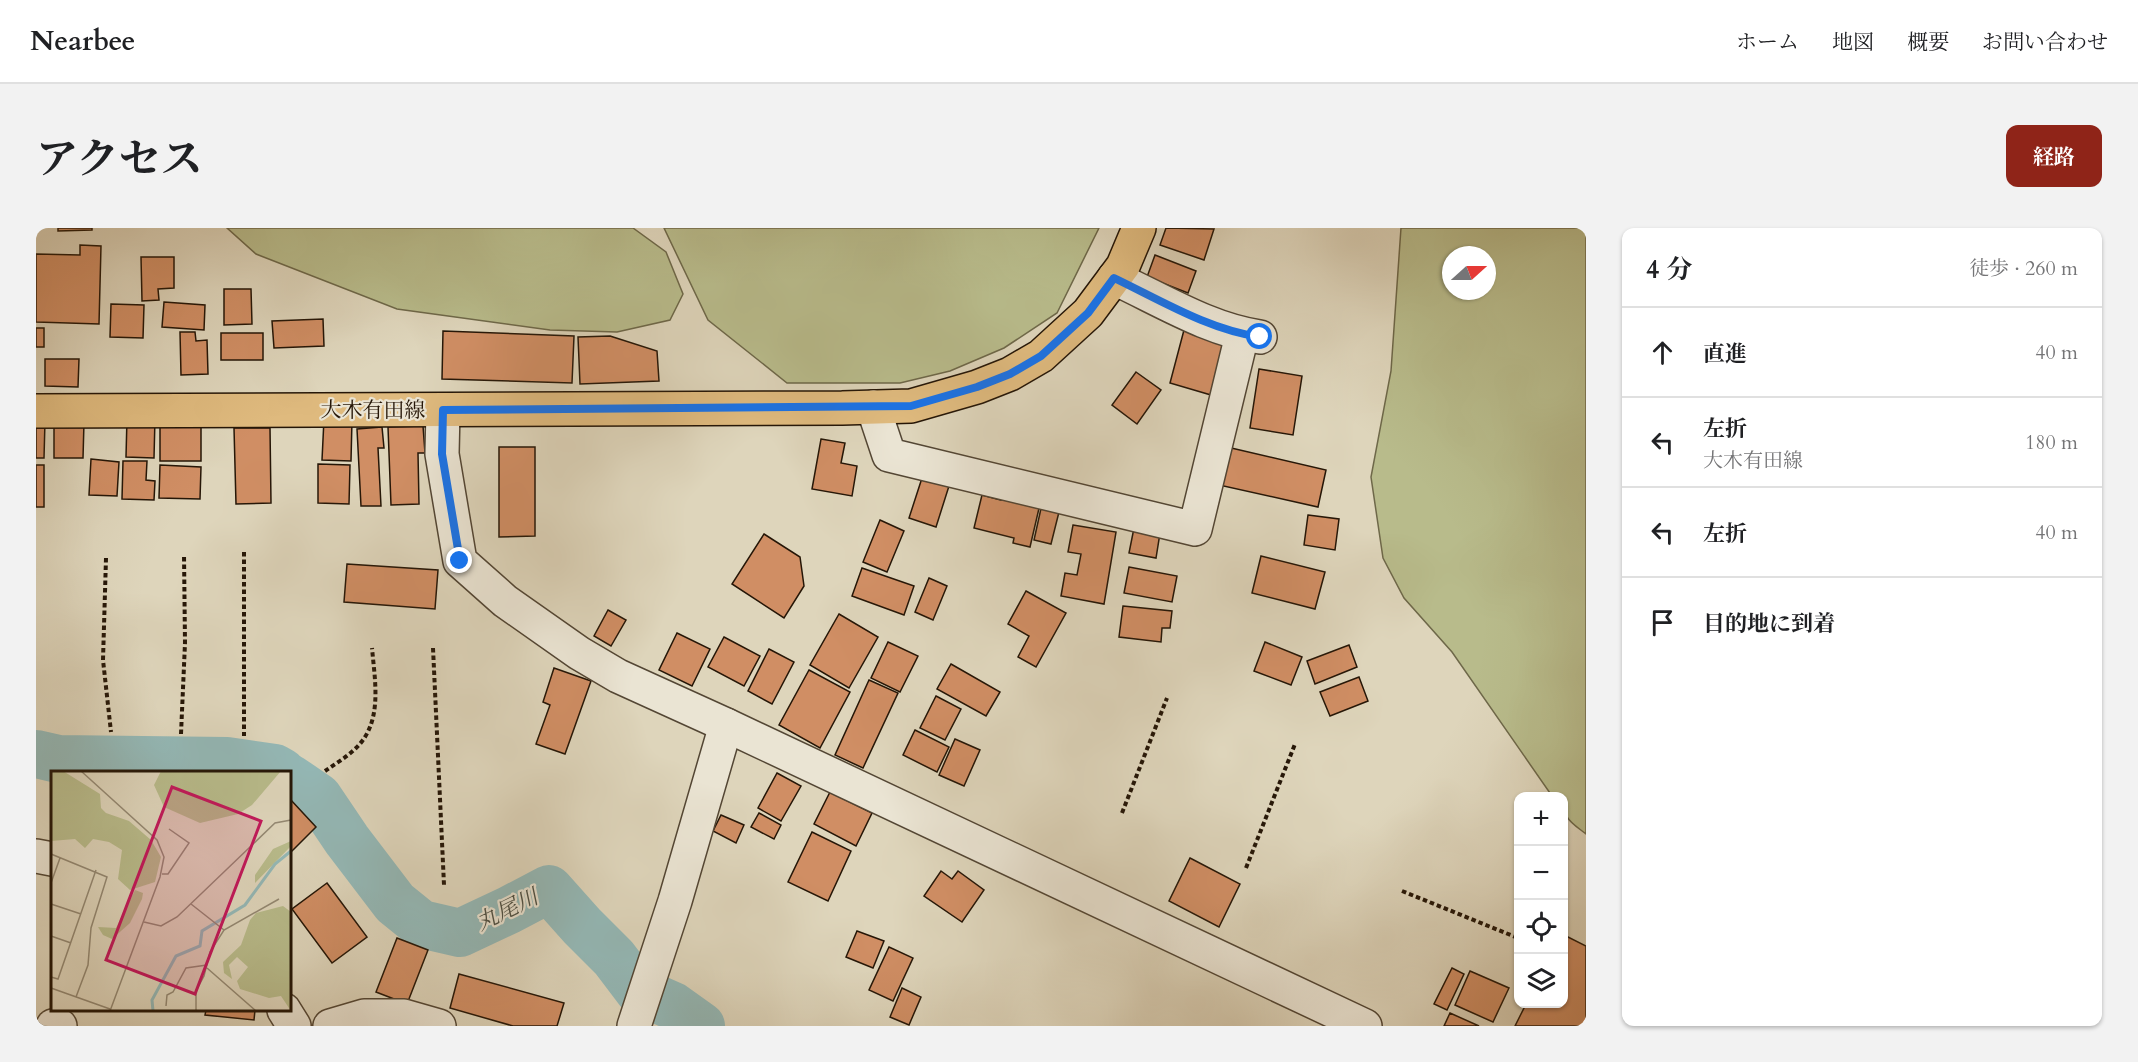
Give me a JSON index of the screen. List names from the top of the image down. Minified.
{"streets":{"main road":["大木有田線"]},"water":["丸尾川"],"north":"right","page":{"header":"Nearbee","nav":["ホーム","地図","概要","お問い合わせ"],"title":"アクセス","buttons":"経路","heading":["4 分","徒歩 · 260 m"],"list":[["直進","40 m"],["左折","大木有田線","180 m"],["左折","40 m"],"目的地に到着"],"map_buttons":["+","−"]}}
